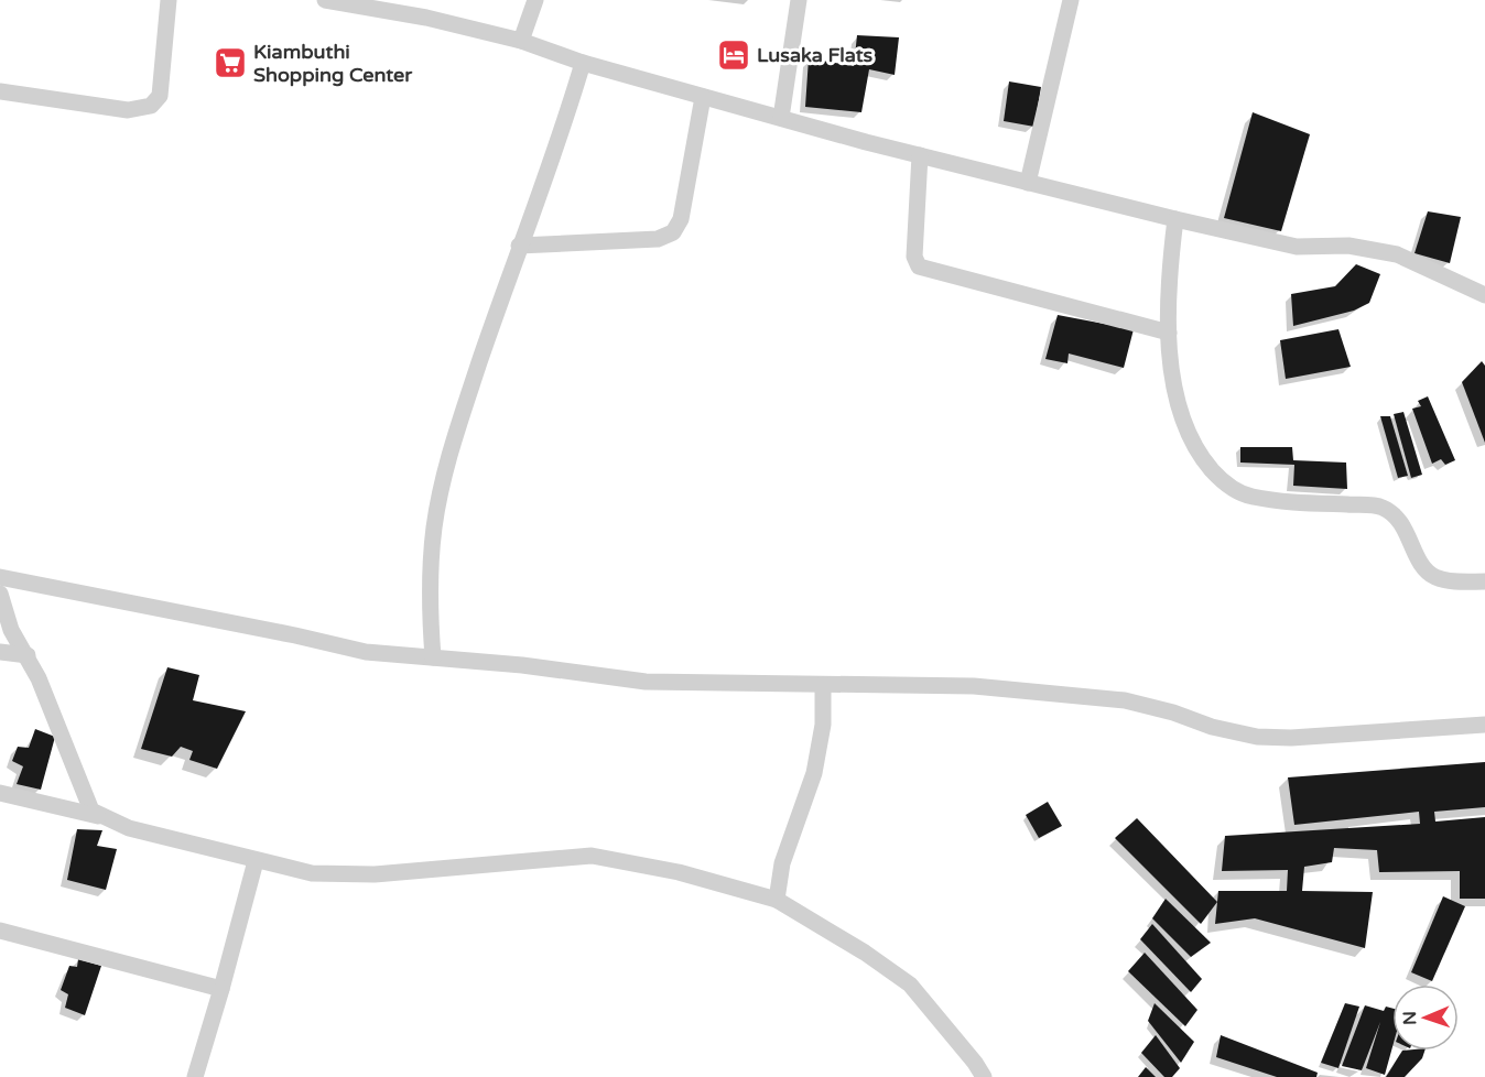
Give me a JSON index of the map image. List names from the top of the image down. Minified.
{"places":{"hotel":["Lusaka Flats"],"supermarket":["Kiambuthi Shopping Center"]},"north":"left"}
